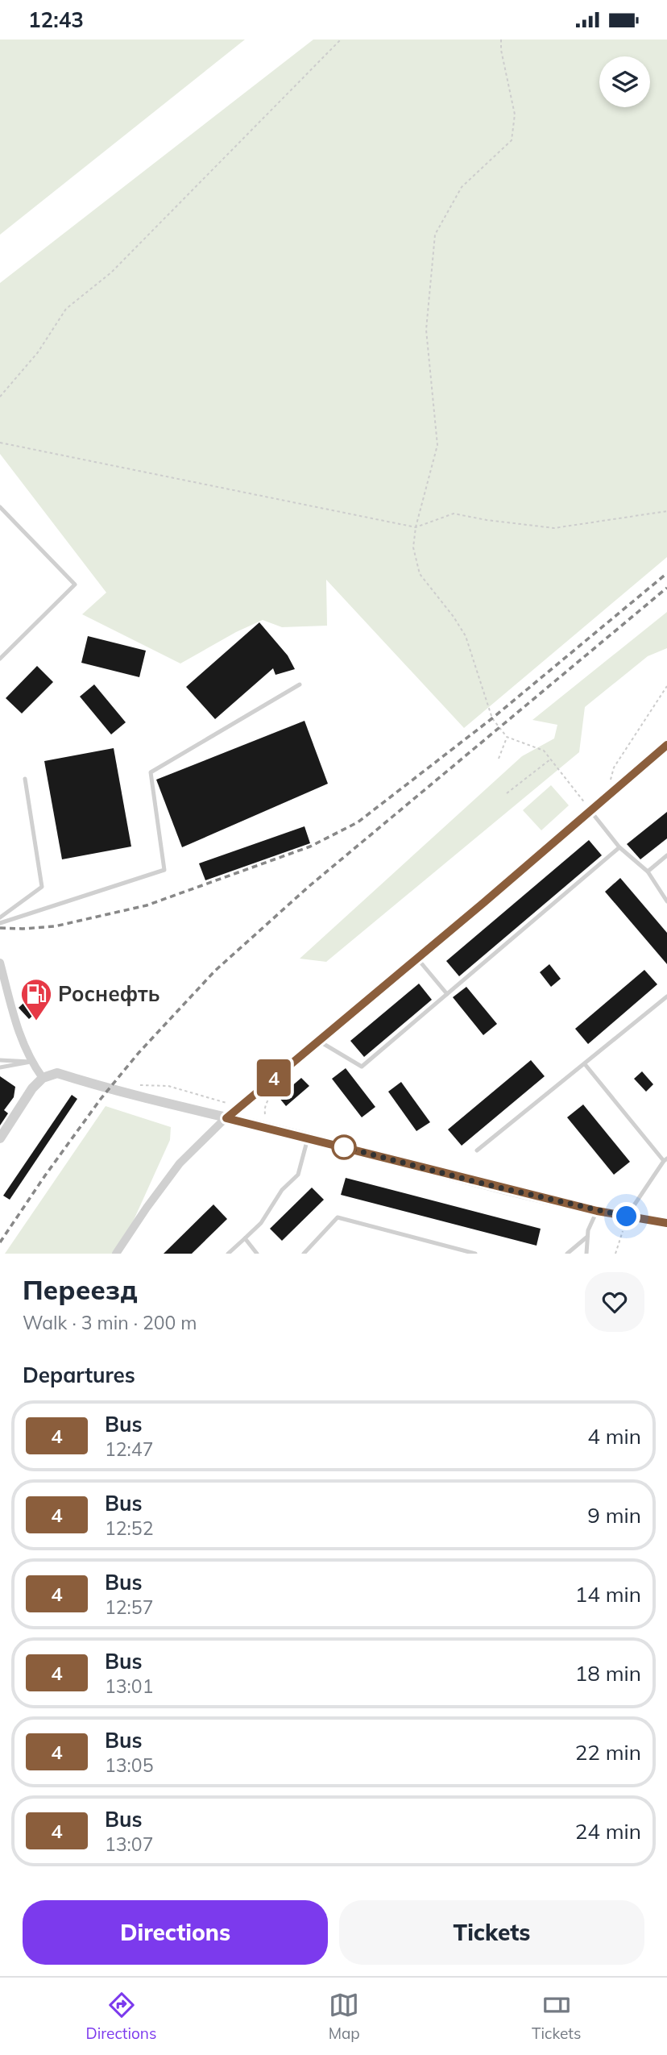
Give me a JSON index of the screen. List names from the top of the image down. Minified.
{"places":{"fuel station":["Роснефть"]},"lines":["bus line 4"],"page":{"status":"12:43","on_map":"4","heading":[["Переезд","Walk · 3 min · 200 m"],"Departures"],"list":[{"mark":"4","name":"Bus","note":"12:47","value":"4 min"},{"mark":"4","name":"Bus","note":"12:52","value":"9 min"},{"mark":"4","name":"Bus","note":"12:57","value":"14 min"},{"mark":"4","name":"Bus","note":"13:01","value":"18 min"},{"mark":"4","name":"Bus","note":"13:05","value":"22 min"},{"mark":"4","name":"Bus","note":"13:07","value":"24 min"}],"buttons":["Directions","Tickets"],"tabs":["Directions","Map","Tickets"]}}
